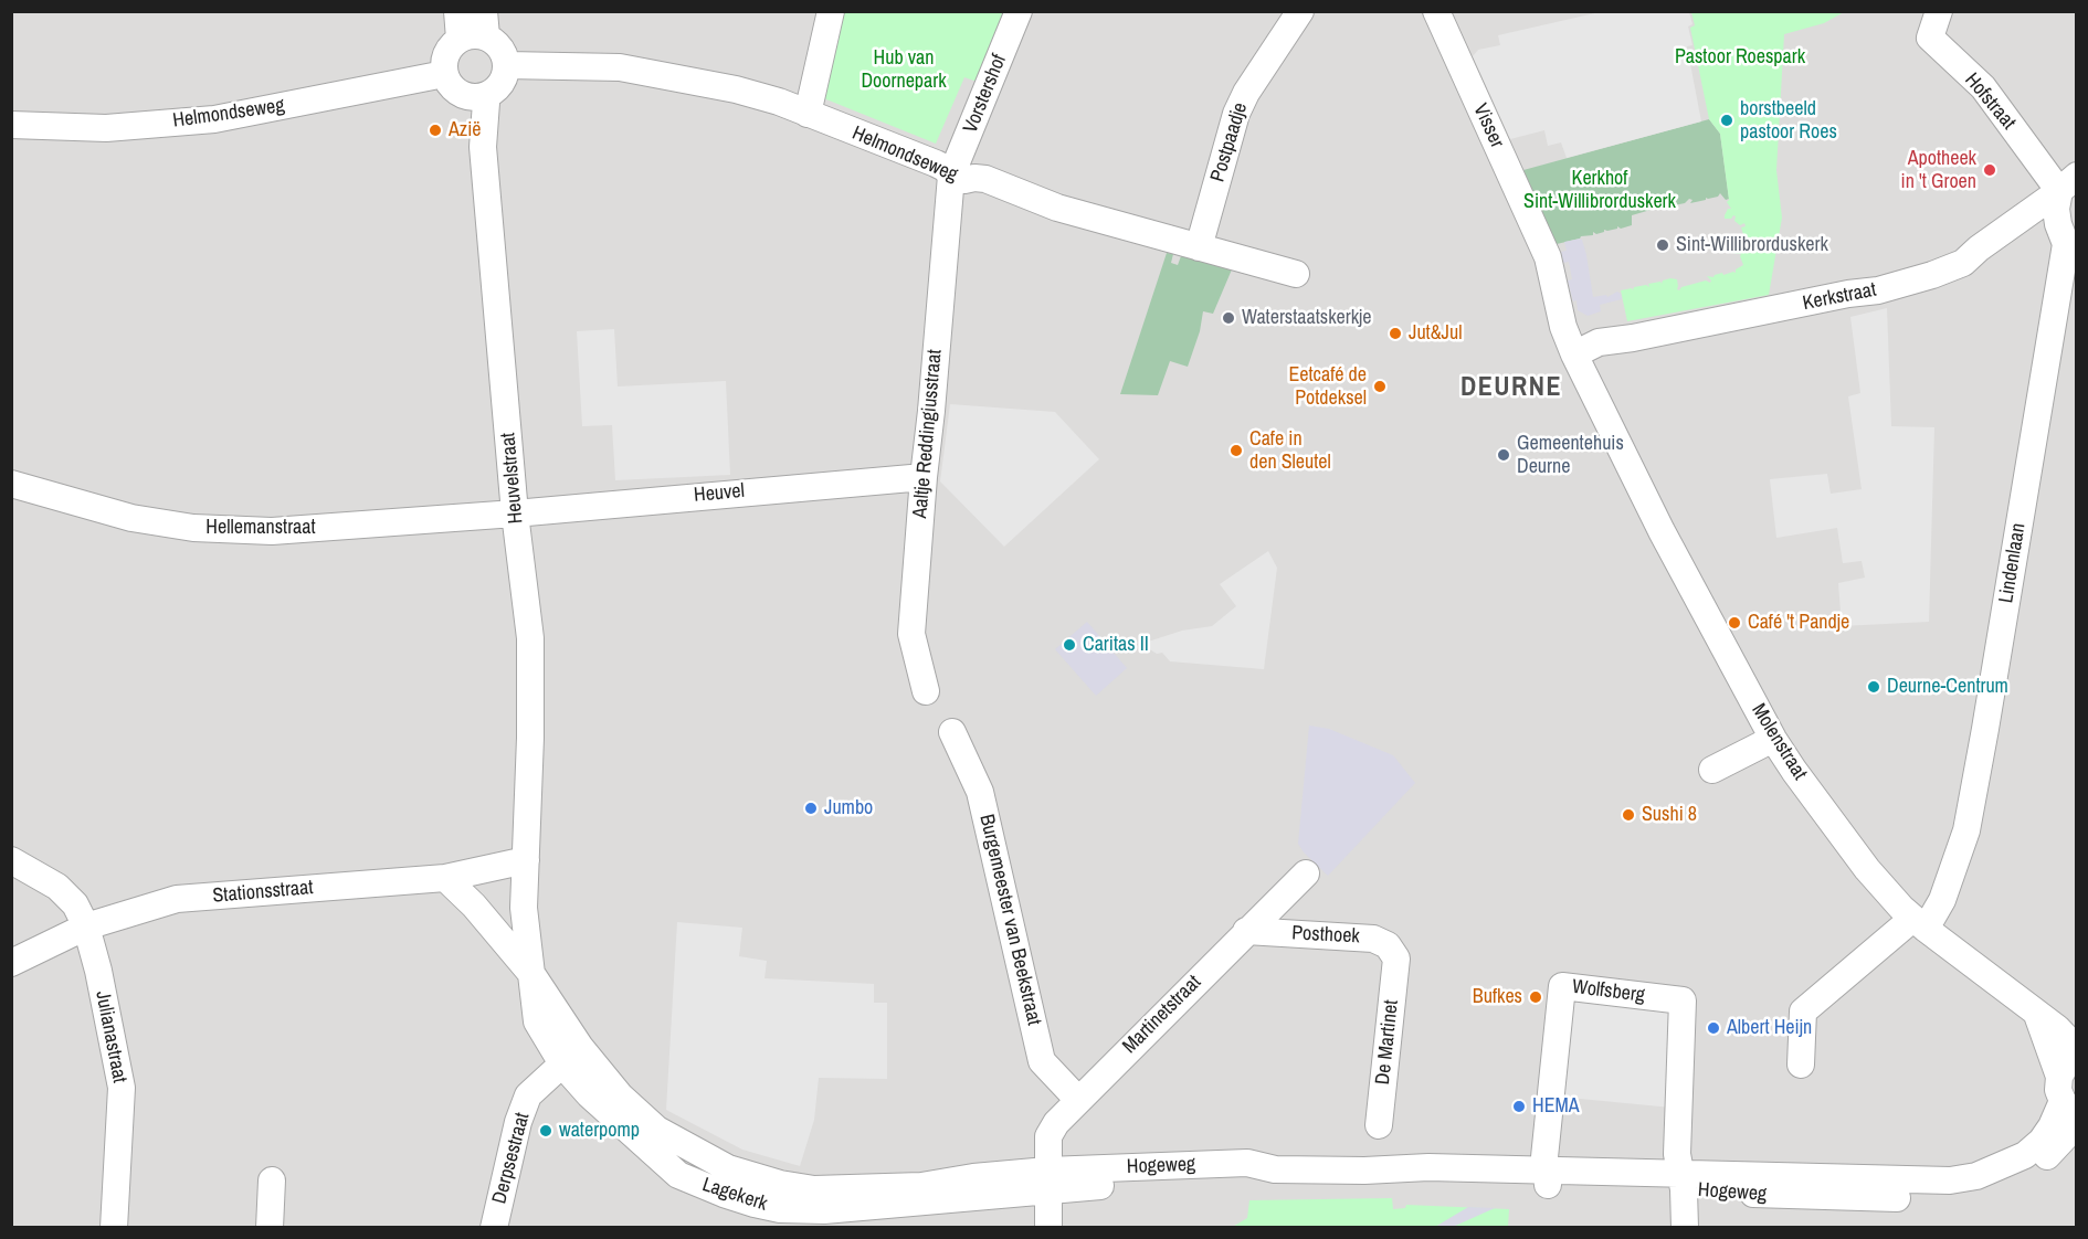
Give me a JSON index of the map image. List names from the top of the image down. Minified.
{"streets":{"street":["Vorstershof","Hofstraat","Helmondseweg","Visser","Postpaadje","Kerkstraat","Aaltje Reddingiusstraat","Heuvelstraat","Heuvel","Hellemanstraat","Lindenlaan","Molenstraat","Stationsstraat","Burgemeester van Beekstraat","Posthoek","Wolfsberg","Martinetstraat","Julianastraat","De Martinet","Derpsestraat","Hogeweg","Lagekerk"]},"crossings":[["Vorstershof","Helmondseweg"],["Vorstershof","Aaltje Reddingiusstraat"],["Hofstraat","Kerkstraat"],["Hofstraat","Lindenlaan"],["Helmondseweg","Postpaadje"],["Helmondseweg","Aaltje Reddingiusstraat"],["Helmondseweg","Heuvelstraat"],["Visser","Kerkstraat"],["Visser","Molenstraat"],["Kerkstraat","Lindenlaan"],["Aaltje Reddingiusstraat","Heuvel"],["Heuvelstraat","Heuvel"],["Heuvelstraat","Hellemanstraat"],["Heuvelstraat","Stationsstraat"],["Heuvelstraat","Lagekerk"],["Heuvel","Hellemanstraat"],["Lindenlaan","Molenstraat"],["Stationsstraat","Julianastraat"],["Stationsstraat","Lagekerk"],["Burgemeester van Beekstraat","Martinetstraat"],["Posthoek","Martinetstraat"],["Posthoek","De Martinet"],["Wolfsberg","Hogeweg"],["Martinetstraat","Hogeweg"],["Martinetstraat","Lagekerk"],["Derpsestraat","Lagekerk"],["Hogeweg","Lagekerk"]],"districts":["DEURNE"],"parks":["Pastoor Roespark","Hub van Doornepark","Kerkhof Sint-Willibrorduskerk"],"places":["borstbeeld pastoor Roes","Azië","Apotheek in 't Groen","Sint-Willibrorduskerk","Waterstaatskerkje","Jut&Jul","Eetcafé de Potdeksel","Cafe in den Sleutel","Gemeentehuis Deurne","Café 't Pandje","Caritas II","Deurne-Centrum","Jumbo","Sushi 8","Bufkes","Albert Heijn","HEMA","waterpomp"]}
